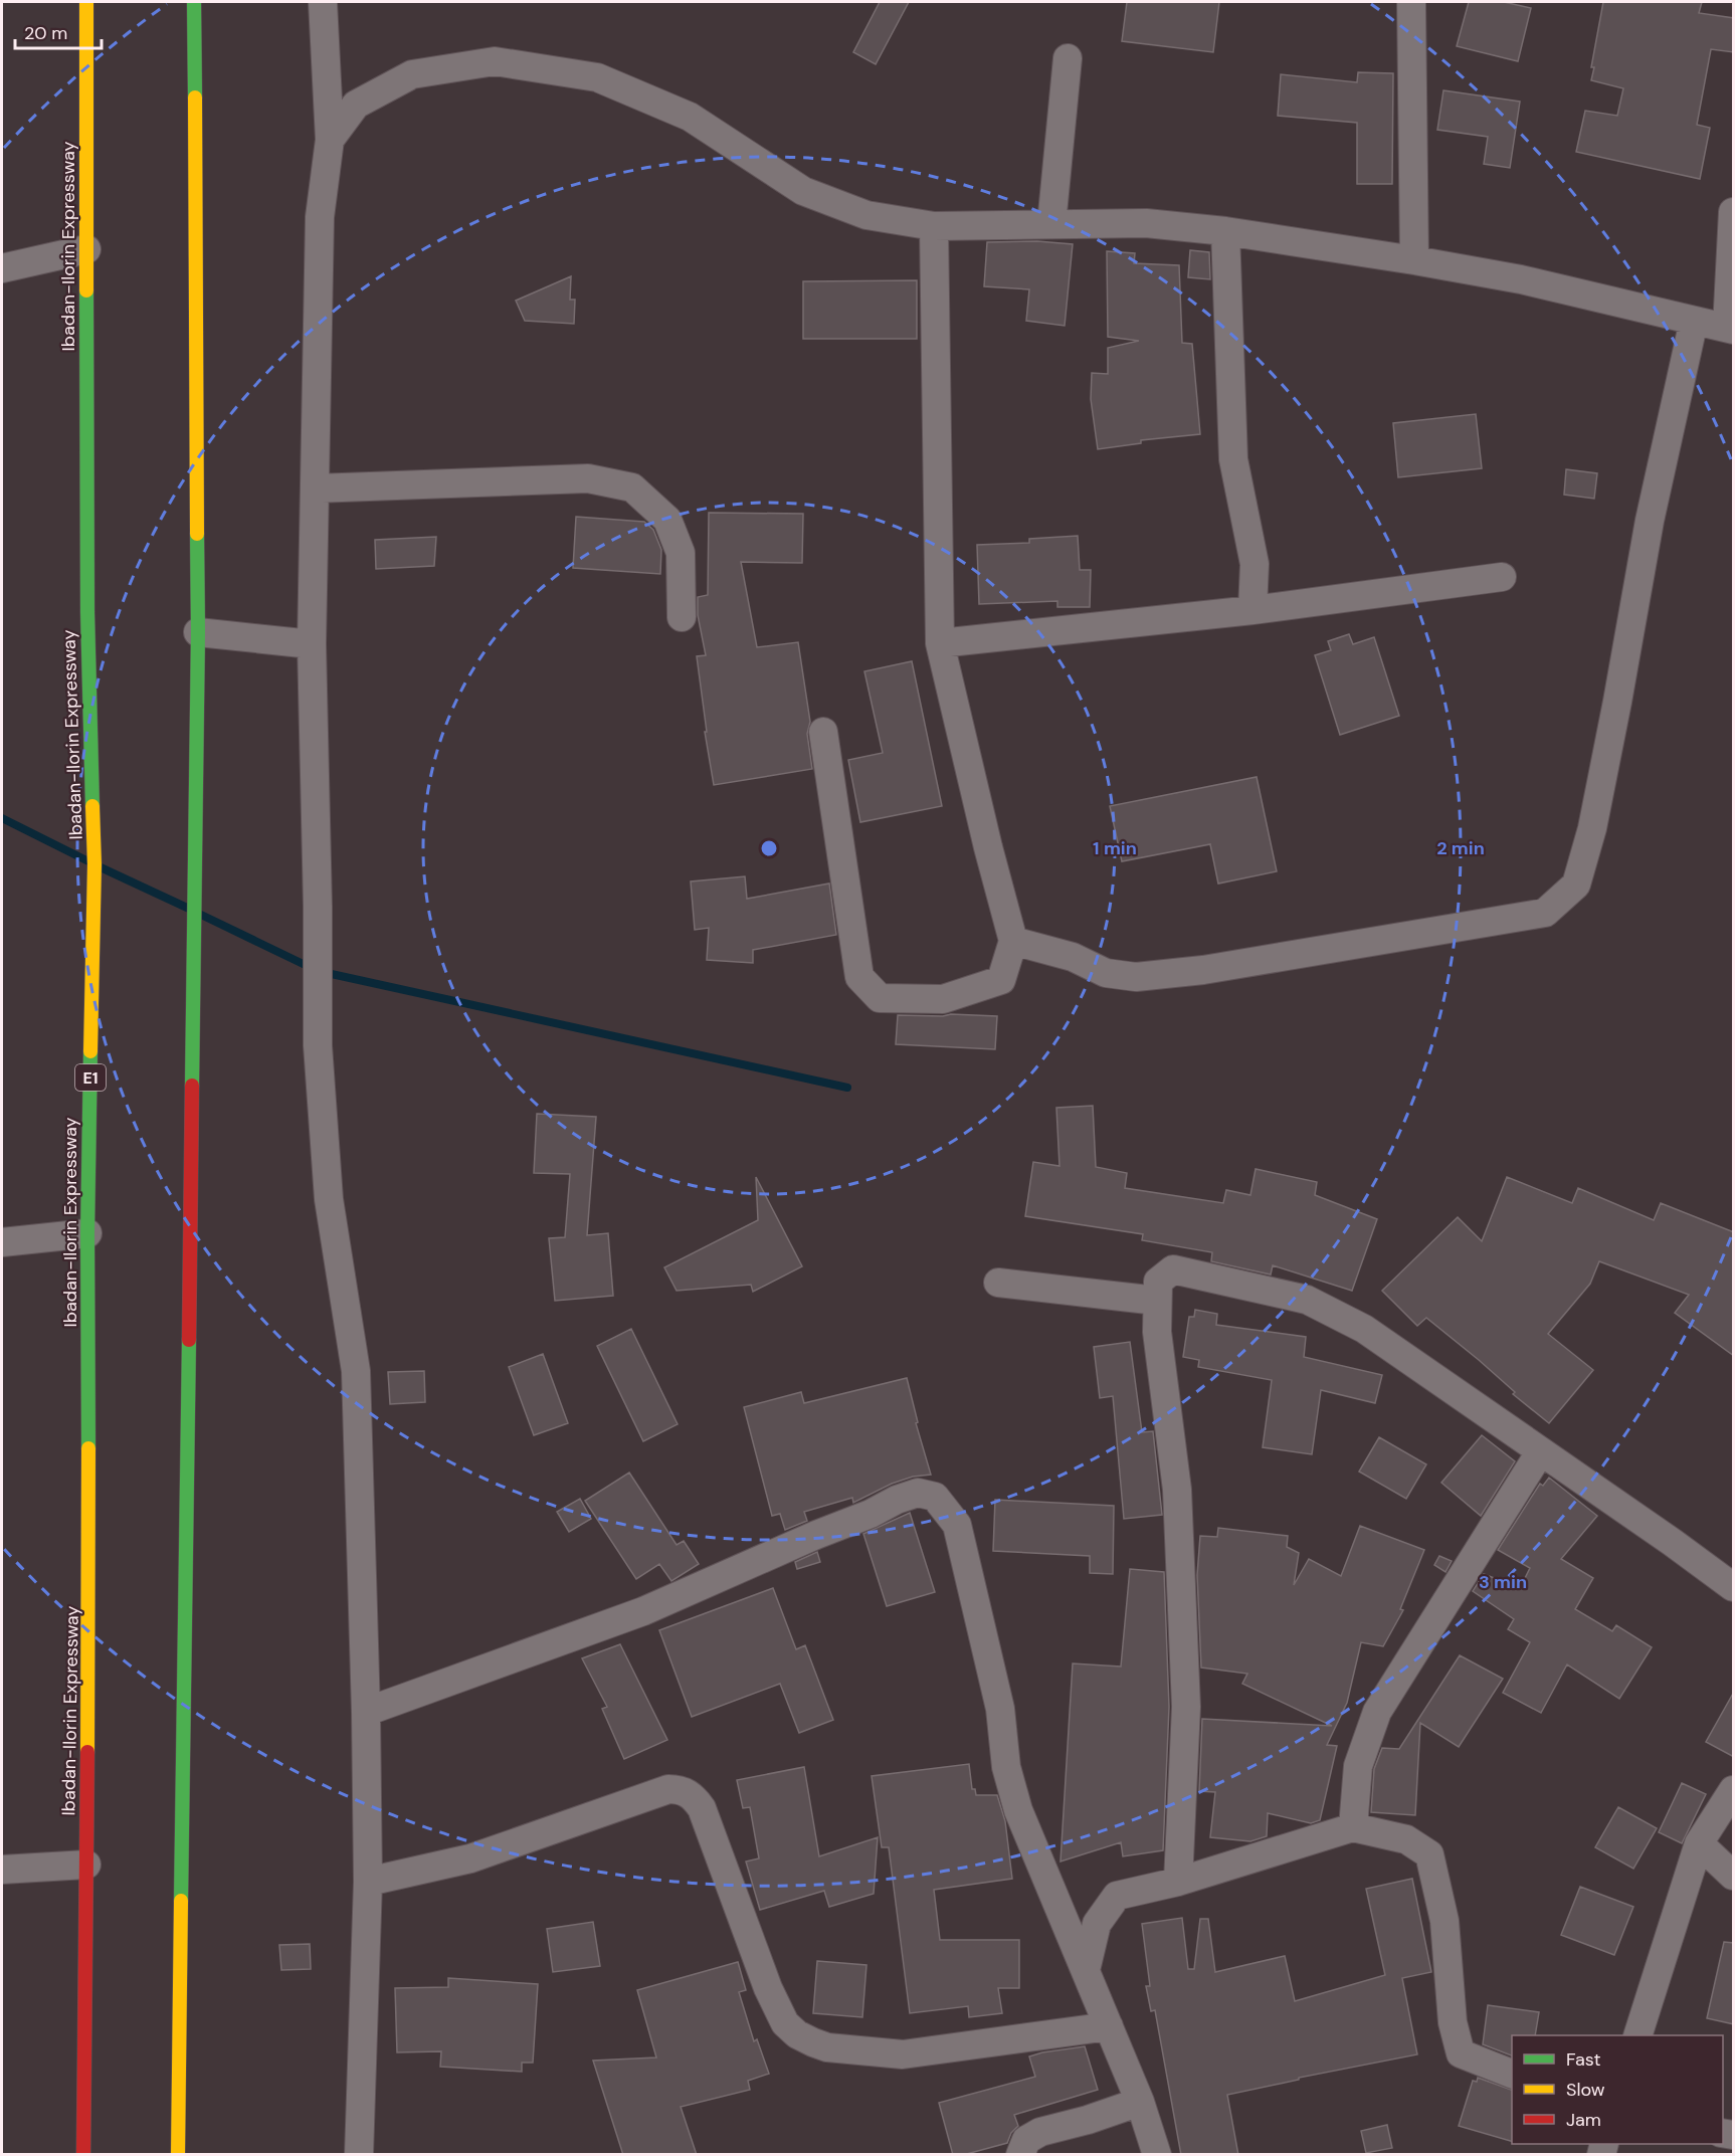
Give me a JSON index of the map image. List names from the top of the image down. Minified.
{"streets":{"highway":["Ibadan-Ilorin Expressway","E1"]},"legend":["Fast","Slow","Jam"],"scale_bar":"20 m","rings":["1 min","2 min","3 min"]}
